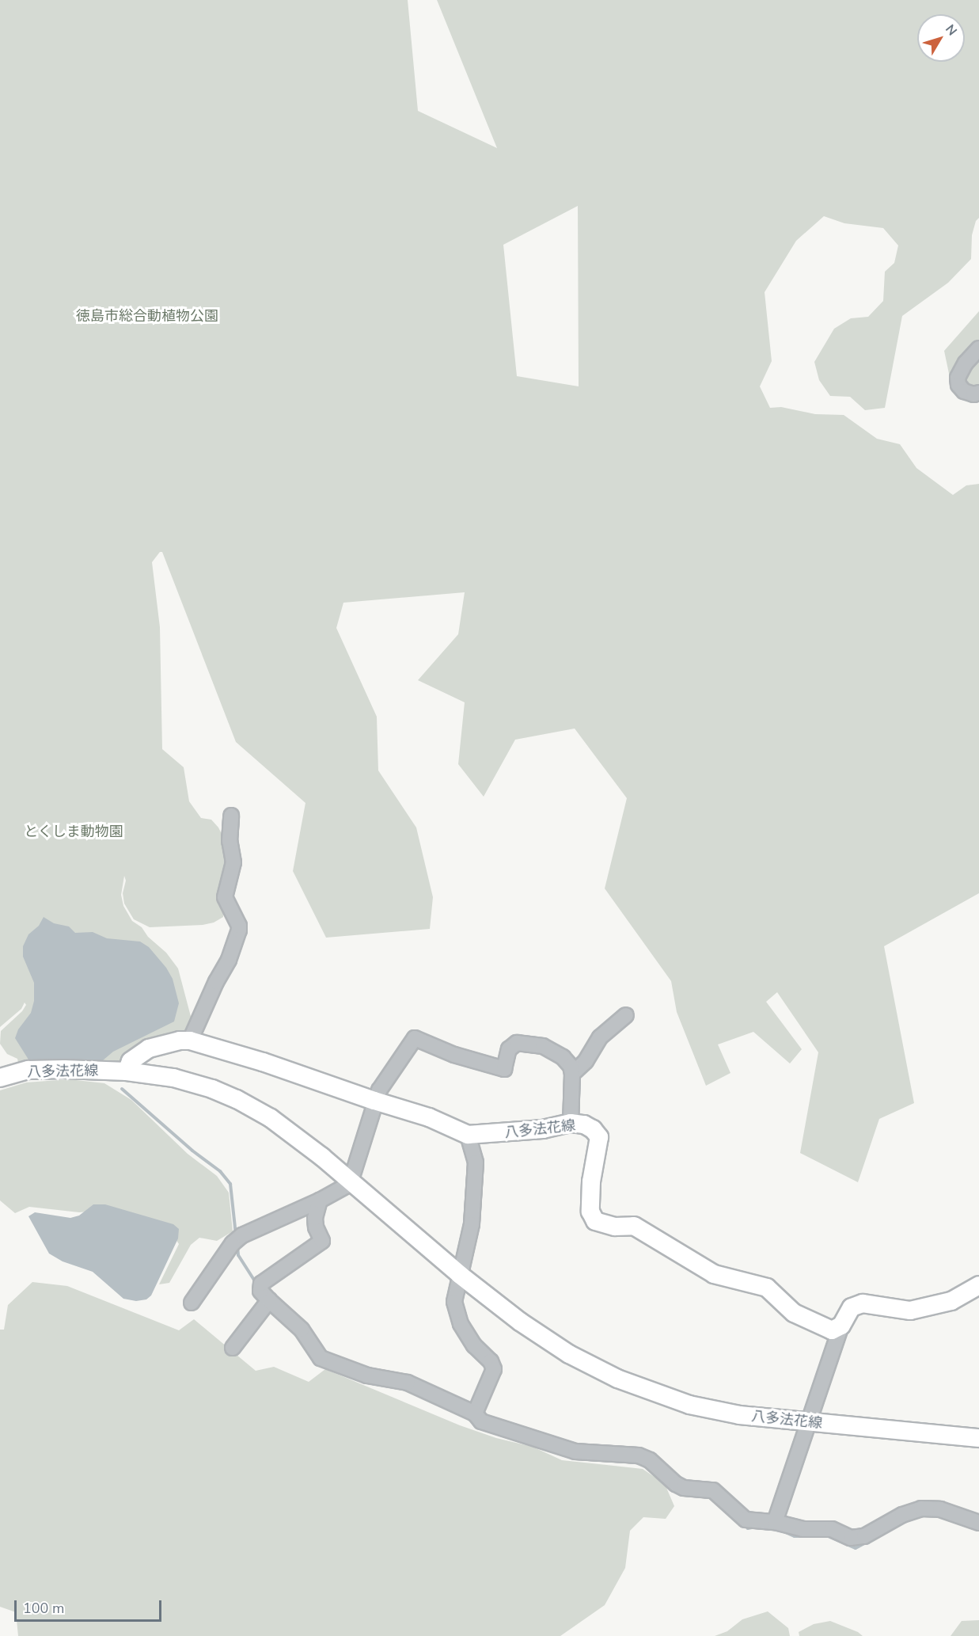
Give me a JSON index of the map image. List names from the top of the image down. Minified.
{"streets":{"main road":["八多法花線"]},"parks":["徳島市総合動植物公園","とくしま動物園"],"scale_bar":"100 m","north":"top right"}
